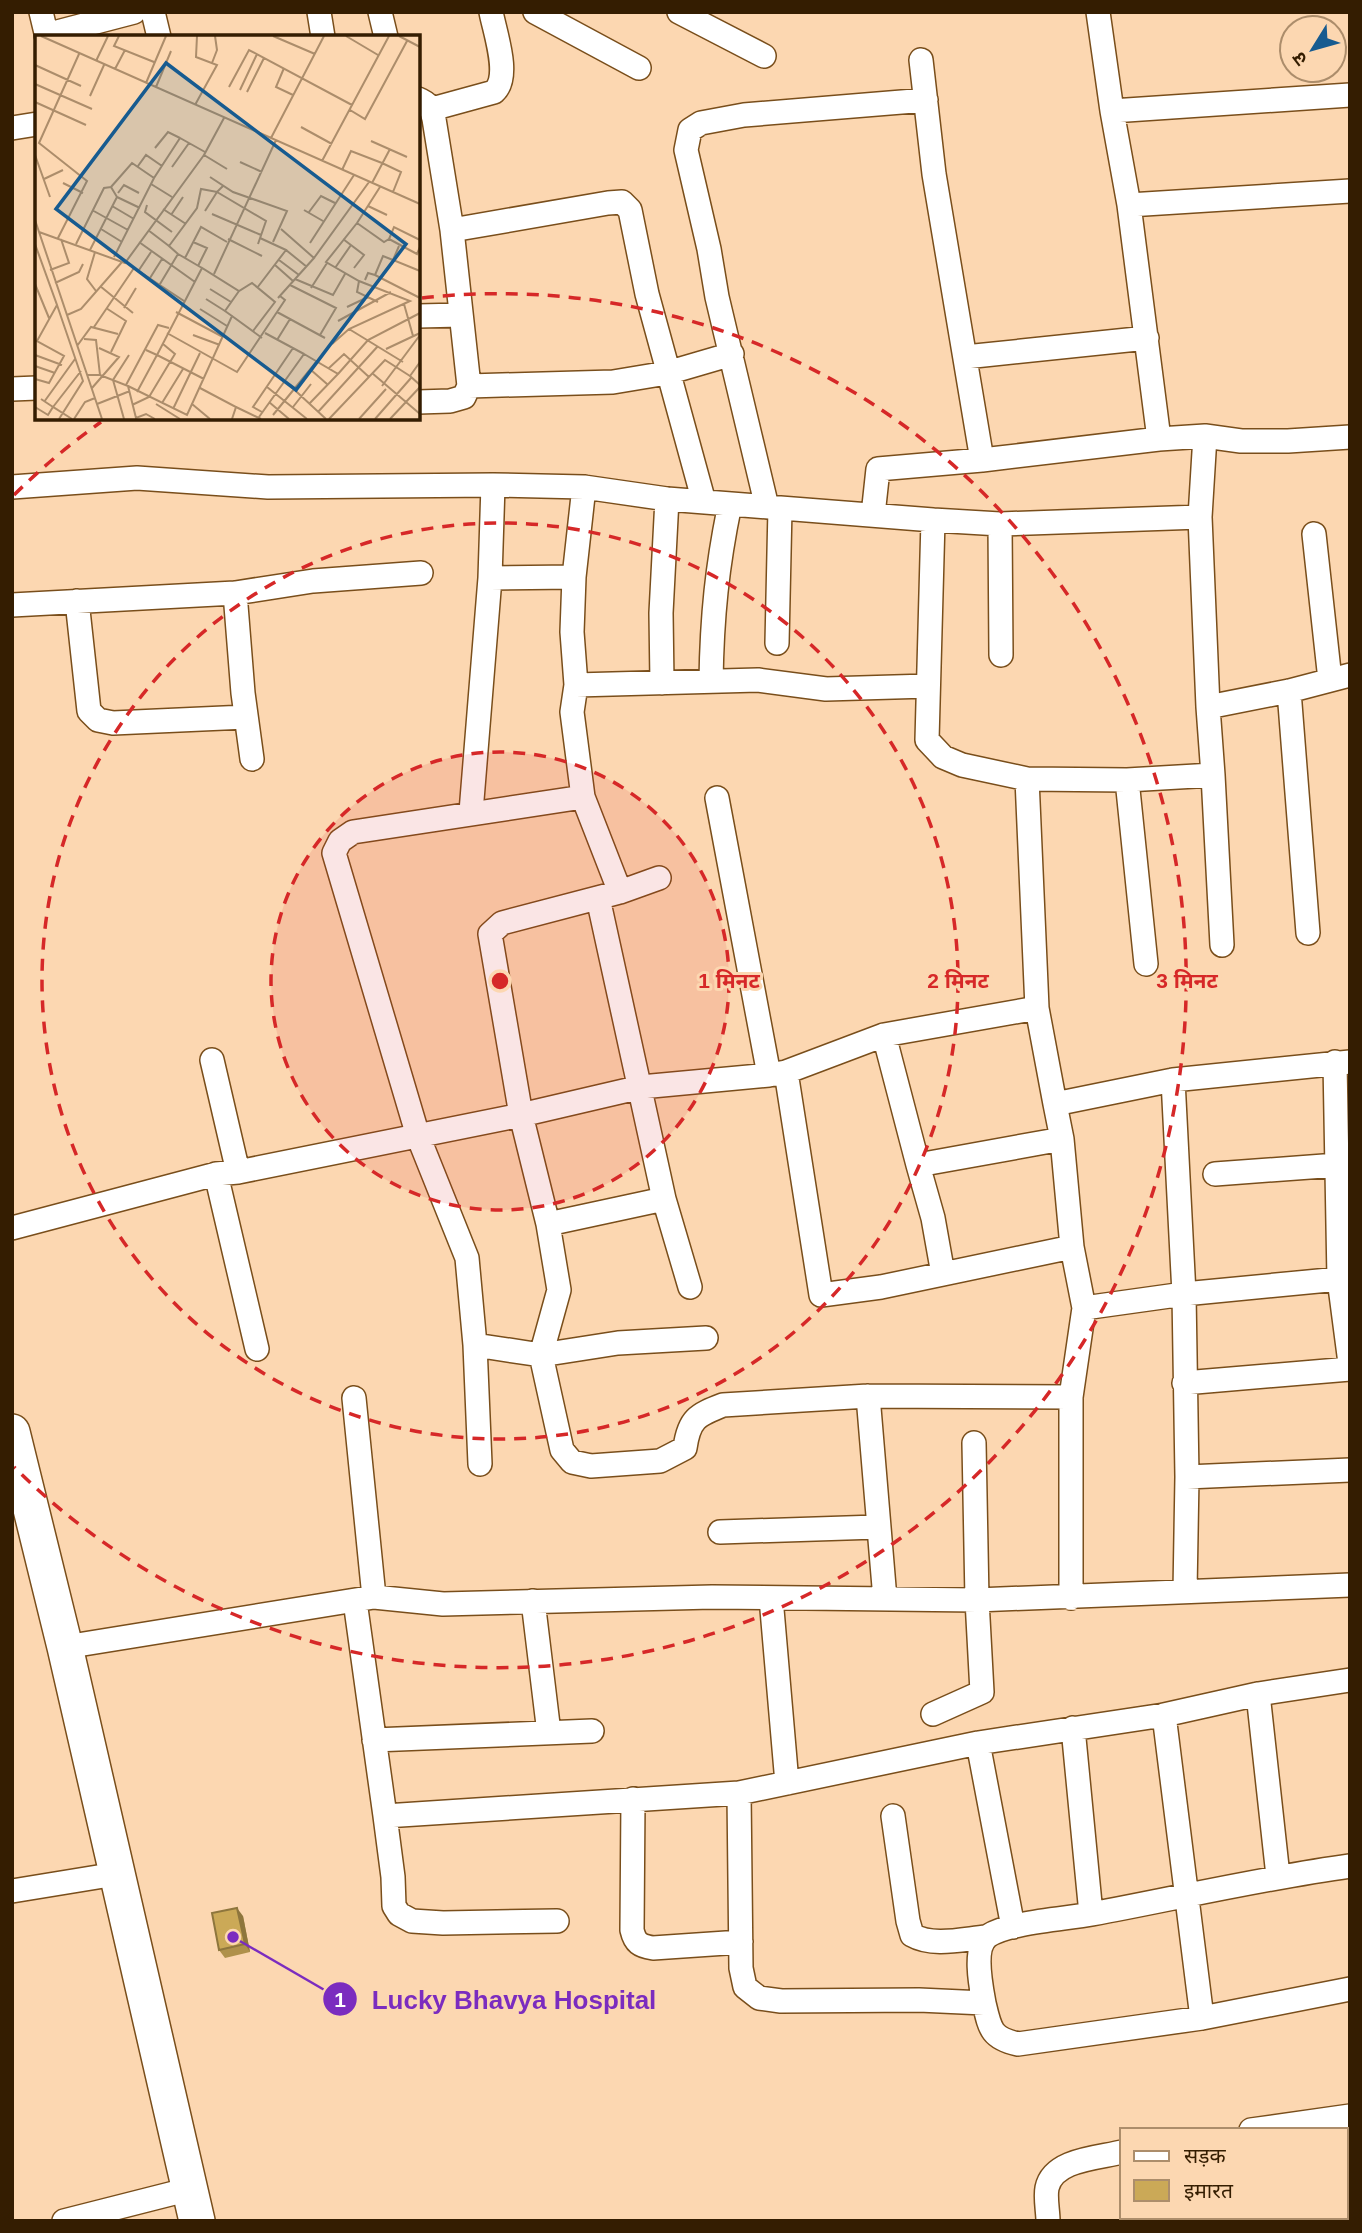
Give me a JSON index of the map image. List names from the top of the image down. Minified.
{"places":["Lucky Bhavya Hospital"],"legend":["सड़क","इमारत"],"north":"bottom left","rings":["1 मिनट","2 मिनट","3 मिनट"]}
